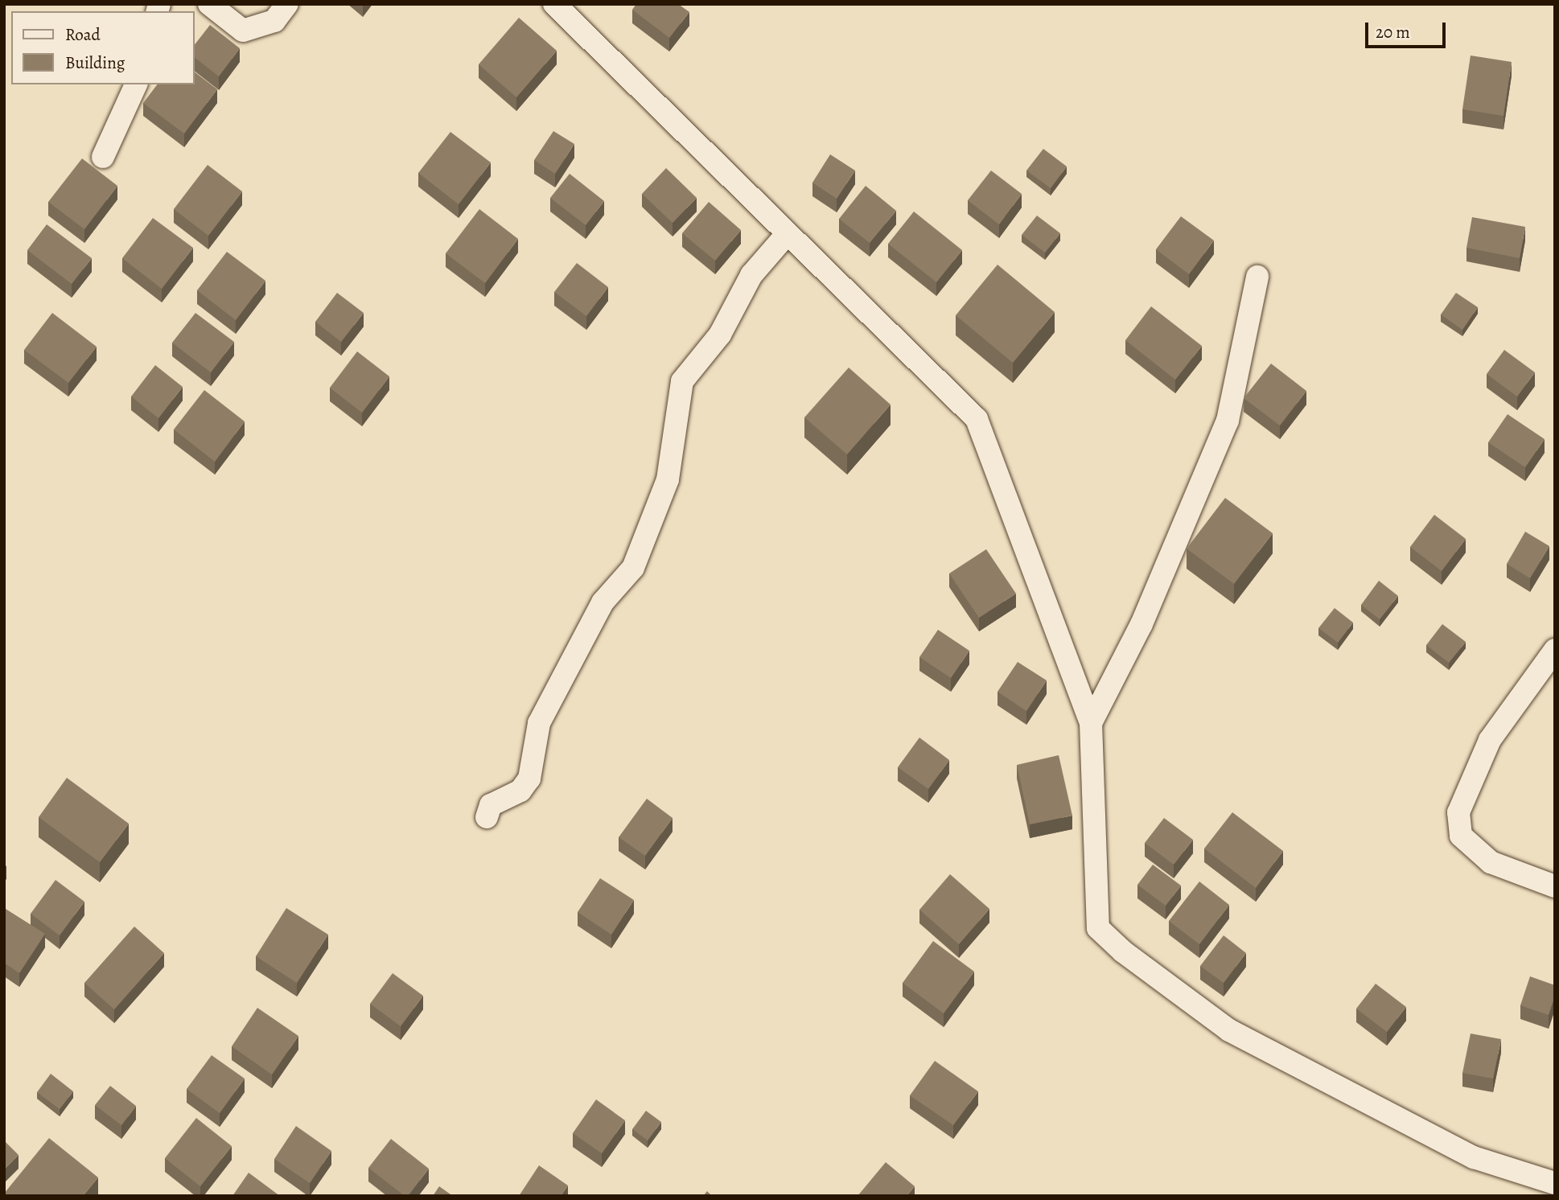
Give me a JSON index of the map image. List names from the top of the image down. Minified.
{"legend":["Road","Building"],"scale_bar":"20 m"}
